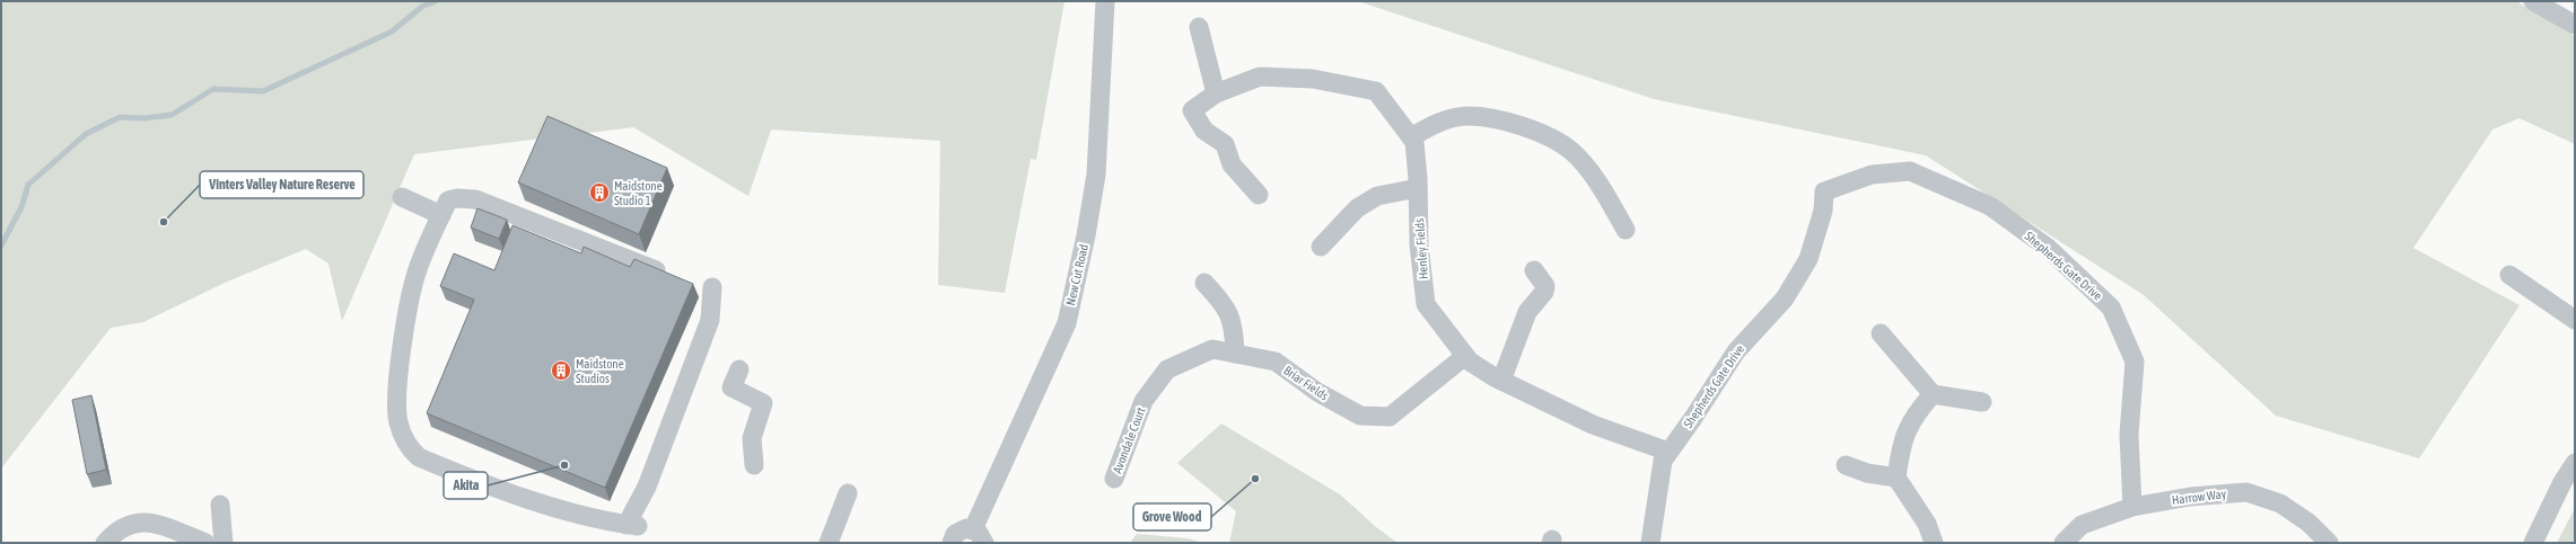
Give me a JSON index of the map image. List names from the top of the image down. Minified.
{"streets":{"street":["Henley Fields","Shepherds Gate Drive","New Cut Road","Briar Fields","Avondale Court","Harrow Way"]},"crossings":[["Henley Fields","Shepherds Gate Drive"],["Henley Fields","Briar Fields"],["Shepherds Gate Drive","Harrow Way"],["Briar Fields","Avondale Court"]],"places":{"building":["Maidstone Studio 1","Maidstone Studios"],"other":["Vinters Valley Nature Reserve","Akita","Grove Wood"]}}
